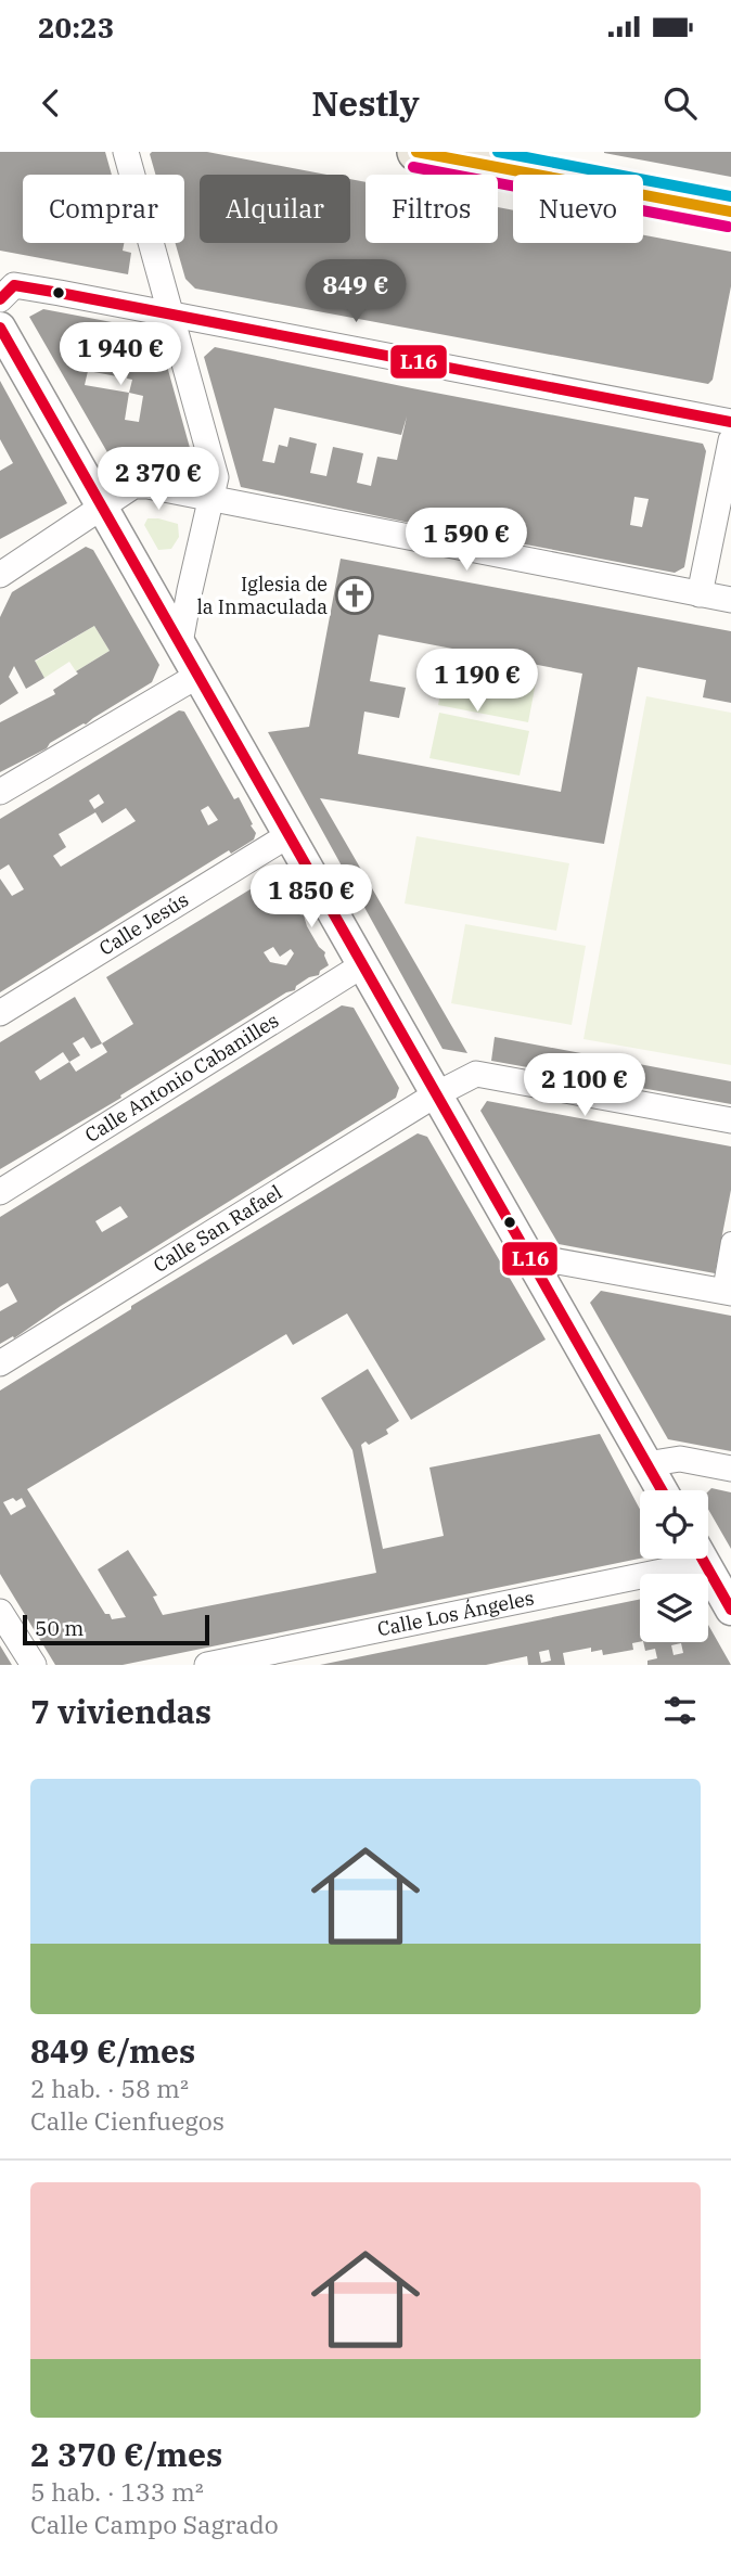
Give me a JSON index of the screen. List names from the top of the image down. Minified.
{"streets":{"street":["Calle Jesús","Calle Antonio Cabanilles","Calle San Rafael","Calle Los Ángeles"]},"places":{"church":["Iglesia de la Inmaculada"]},"lines":["transit line L16"],"scale_bar":"50 m","page":{"status":"20:23","header":"Nestly","chip":["Comprar","Alquilar","Filtros","Nuevo"],"price":["849 €","1 940 €","2 370 €","1 590 €","1 190 €","1 850 €","2 100 €"],"scale":"50 m","heading":"7 viviendas","list":[{"name":"849 €/mes","note":"2 hab. · 58 m² · Calle Cienfuegos"},{"name":"2 370 €/mes","note":"5 hab. · 133 m² · Calle Campo Sagrado"}]}}
